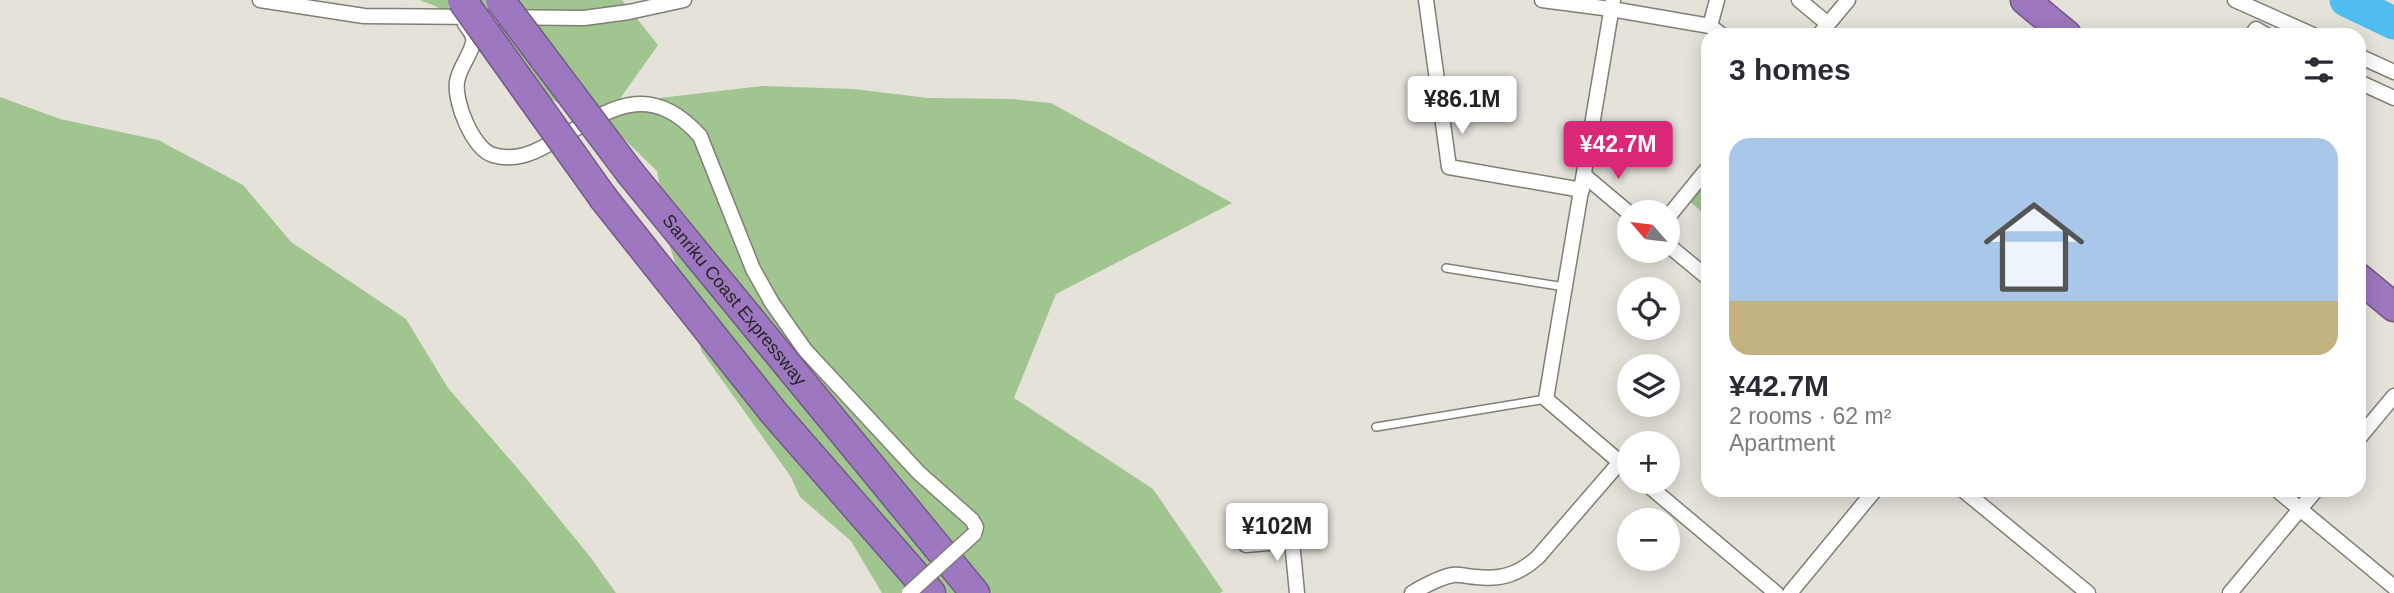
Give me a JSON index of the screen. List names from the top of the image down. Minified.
{"streets":{"highway":["Sanriku Coast Expressway"]},"north":"top left","page":{"heading":"3 homes","price":["¥86.1M","¥42.7M","¥102M"],"list":[{"name":"¥42.7M","note":"2 rooms · 62 m² · Apartment"}],"map_buttons":["+","−"]}}
